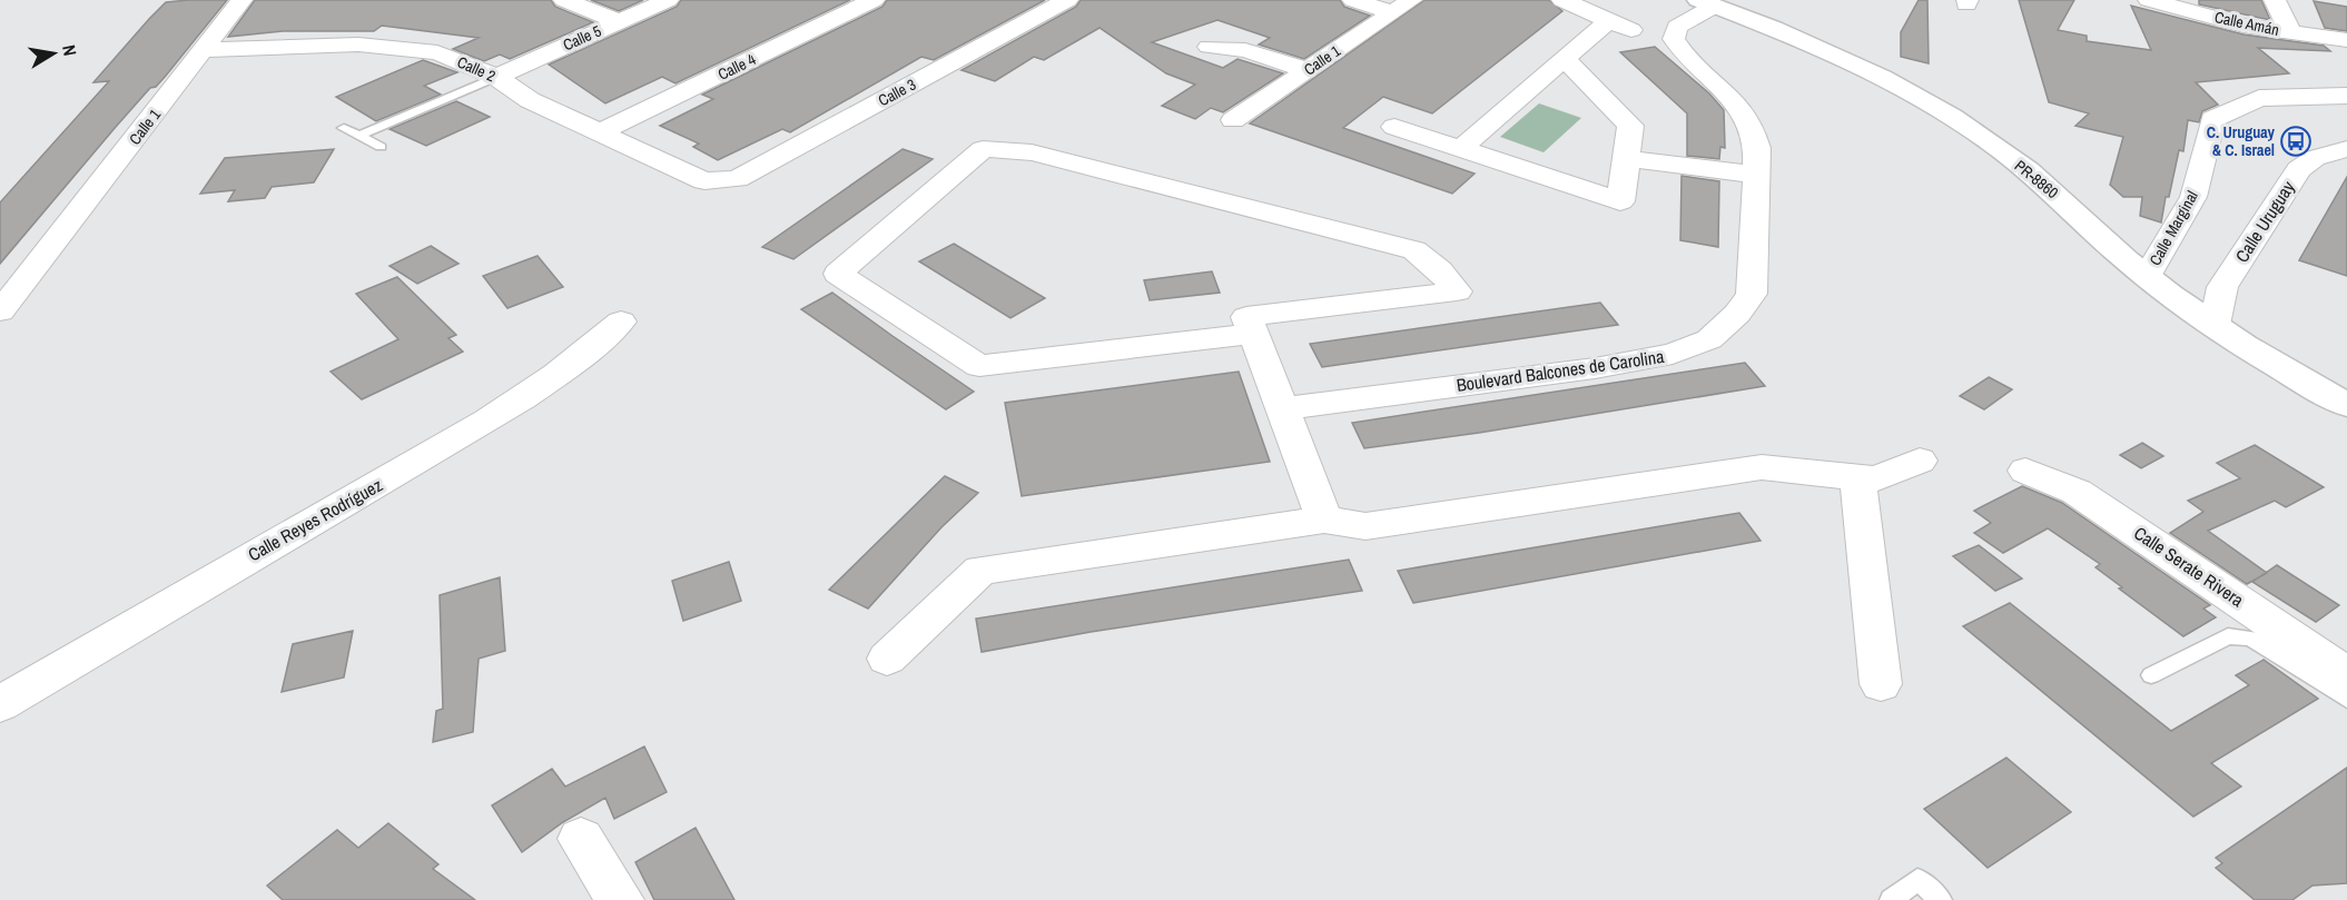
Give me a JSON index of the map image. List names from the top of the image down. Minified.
{"streets":{"street":["Calle Amán","Calle 5","Calle 1","Calle 4","Calle 2","Calle 3","PR-8860","Calle Uruguay","Calle Marginal","Boulevard Balcones de Carolina","Calle Reyes Rodríguez","Calle Serate Rivera"]},"crossings":[["Calle 5","Calle 2"],["Calle 1","Calle 2"],["Calle 4","Calle 2"],["Calle 2","Calle 3"],["PR-8860","Calle Uruguay"],["PR-8860","Calle Marginal"],["PR-8860","Boulevard Balcones de Carolina"]],"places":{"bus stop":["C. Uruguay & C. Israel"]},"north":"right"}
